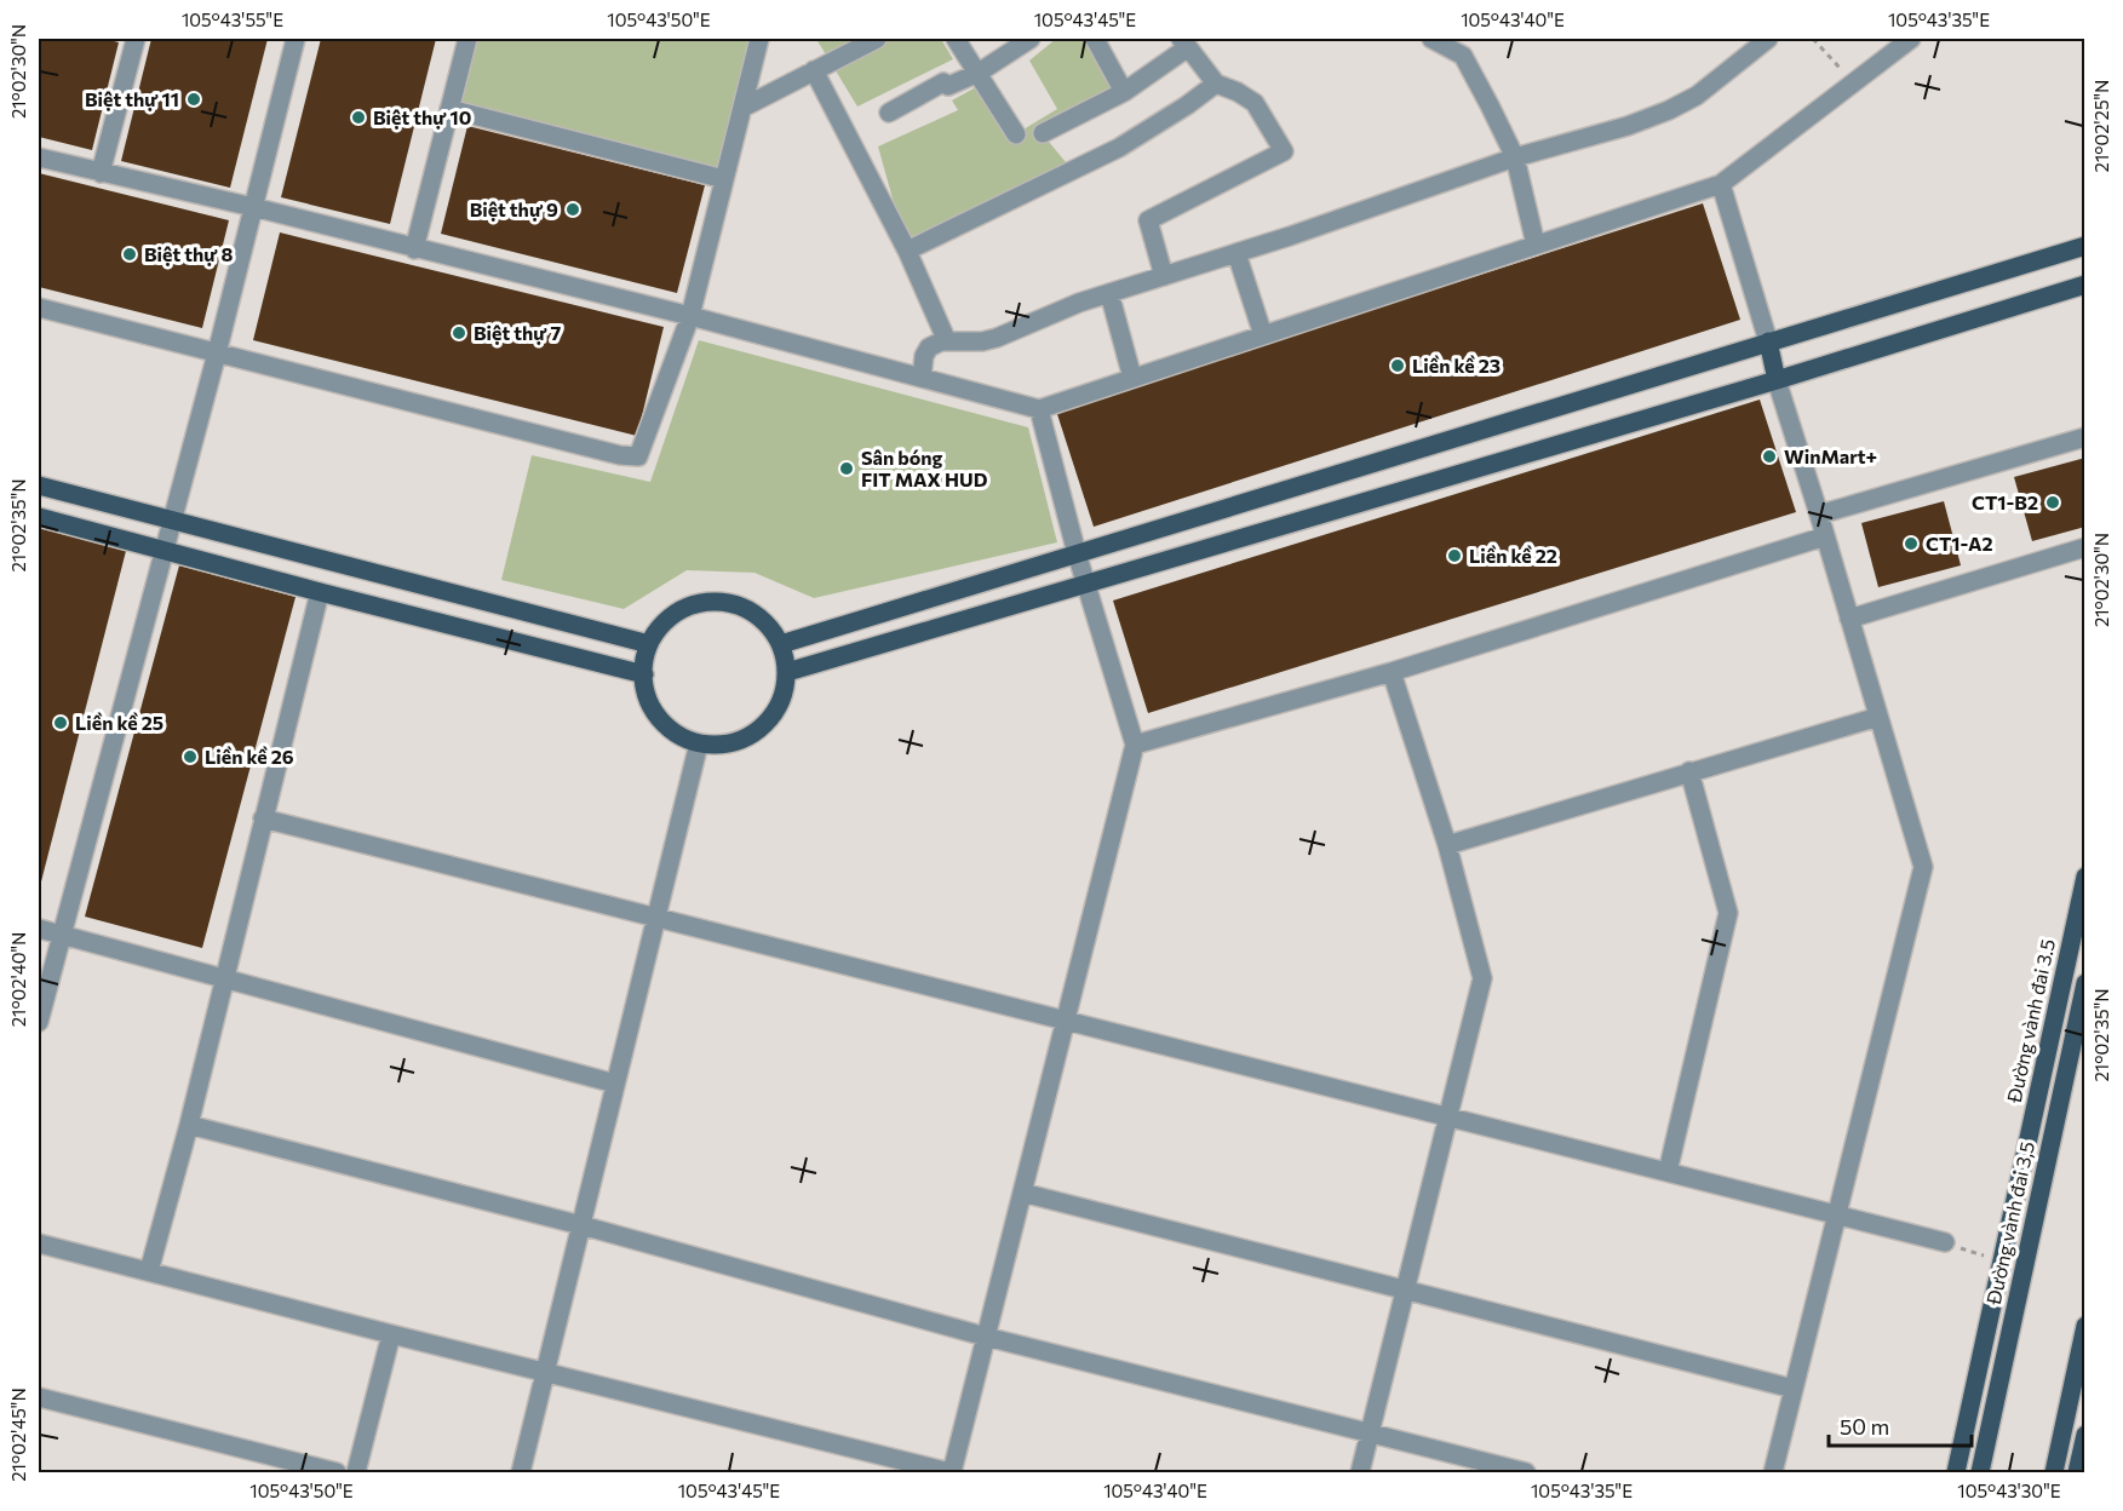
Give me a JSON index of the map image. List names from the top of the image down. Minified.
{"streets":{"main road":["Đường vành đai 3.5","Đường vành đai 3,5"]},"places":["Biệt thự 11","Biệt thự 10","Biệt thự 9","Biệt thự 8","Biệt thự 7","Liền kề 23","WinMart+","Sân bóng FIT MAX HUD","CT1-B2","CT1-A2","Liền kề 22","Liền kề 25","Liền kề 26"],"scale_bar":"50 m","coordinates":["105°43'55\"E","105°43'50\"E","105°43'45\"E","105°43'40\"E","105°43'35\"E","21°02'30\"N","21°02'25\"N","21°02'35\"N","21°02'40\"N","21°02'45\"N","105°43'30\"E"]}
